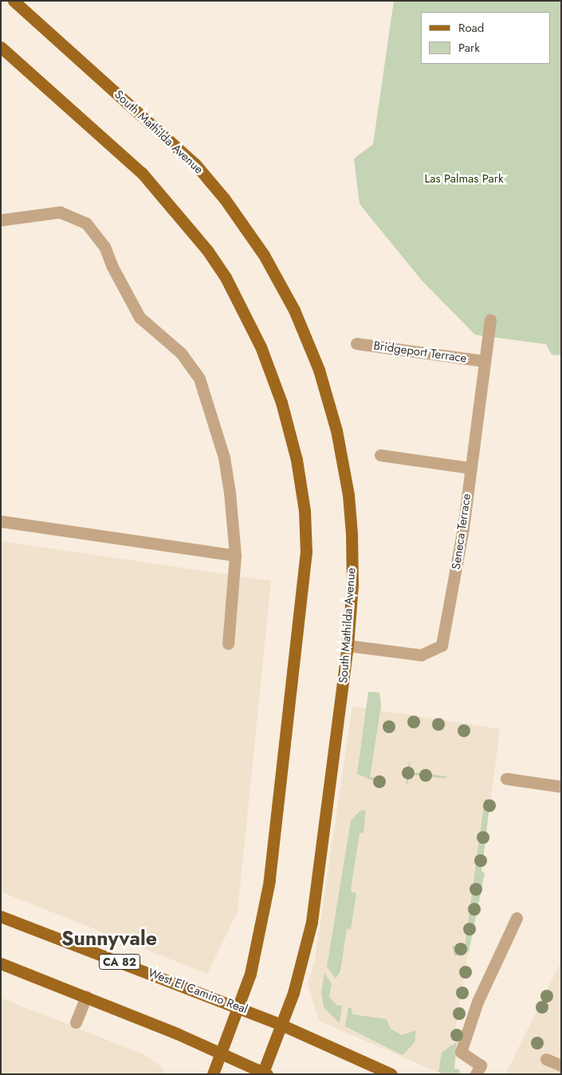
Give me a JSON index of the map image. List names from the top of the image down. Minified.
{"streets":{"main road":["South Mathilda Avenue","CA 82","West El Camino Real"],"street":["Bridgeport Terrace","Seneca Terrace"]},"crossings":[["South Mathilda Avenue","Seneca Terrace"],["South Mathilda Avenue","West El Camino Real"],["Bridgeport Terrace","Seneca Terrace"]],"districts":["Sunnyvale"],"parks":["Las Palmas Park"],"legend":["Road","Park"]}
